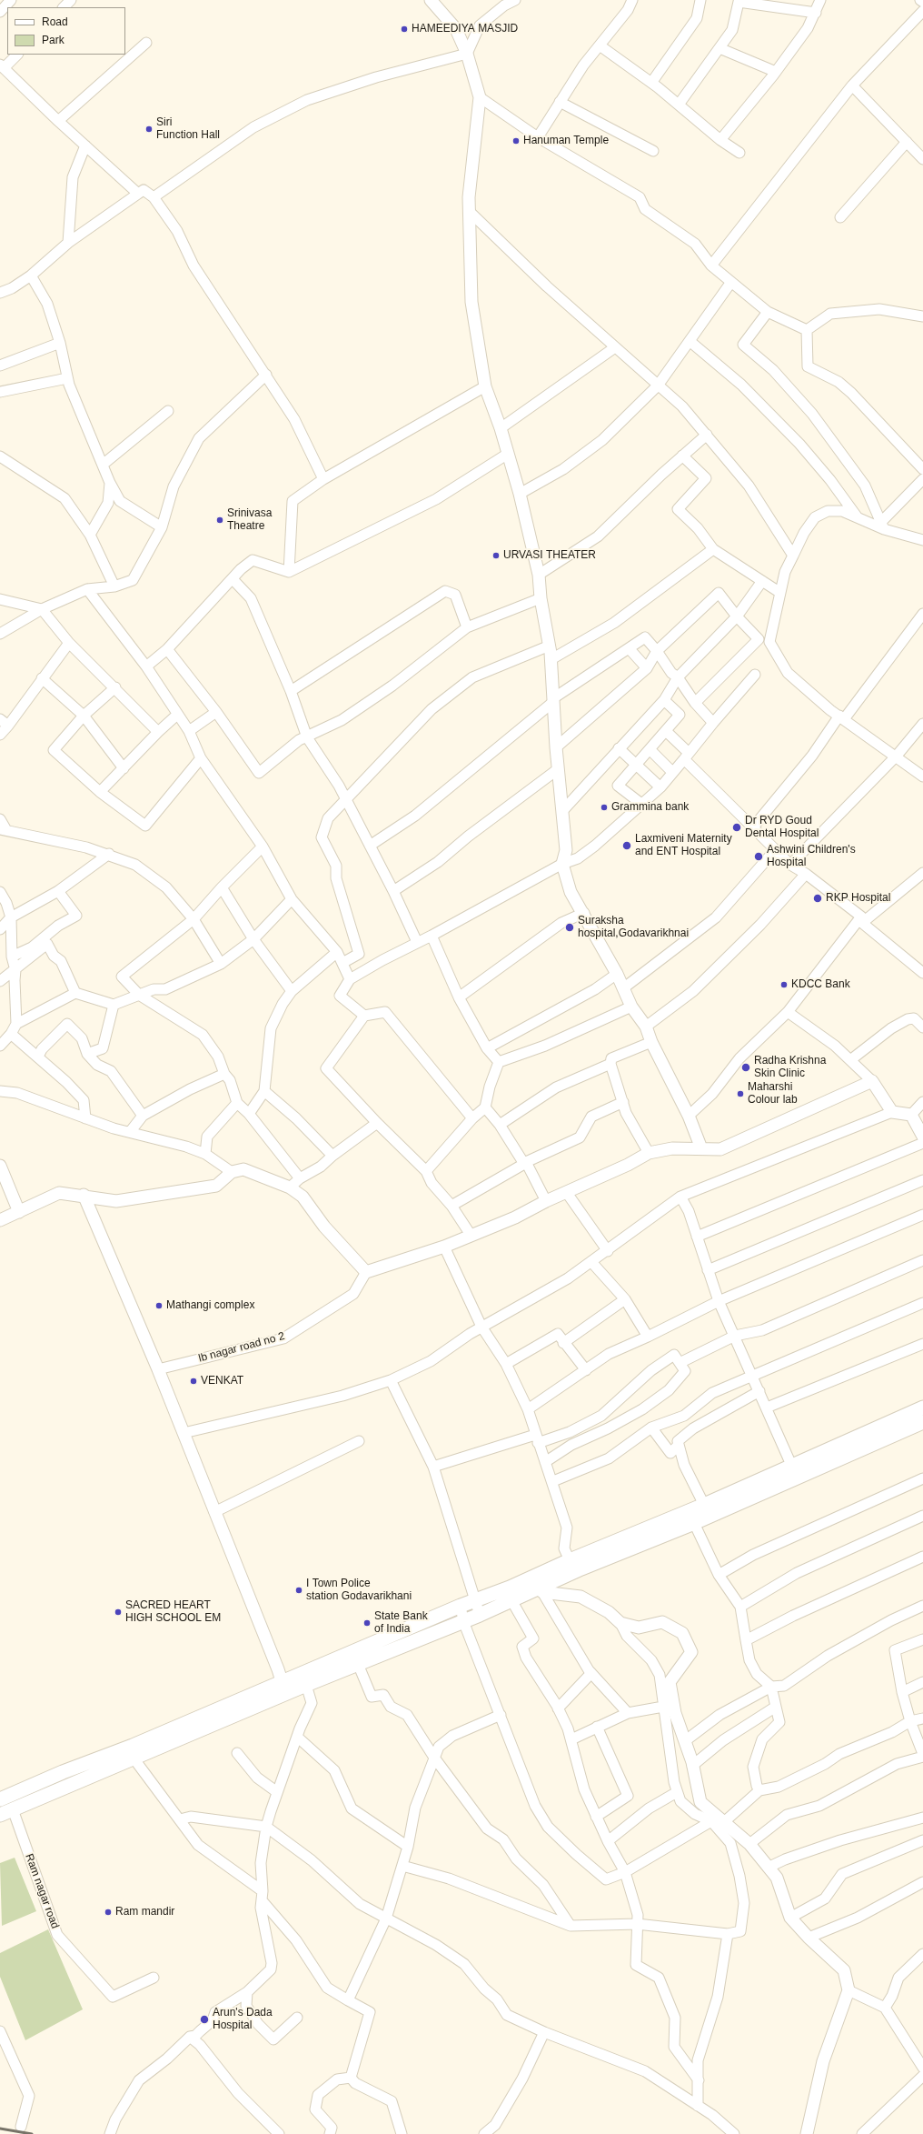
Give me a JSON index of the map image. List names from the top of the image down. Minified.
{"streets":{"street":["lb nagar road no 2","Ram nagar road"]},"places":["HAMEEDIYA MASJID","Siri Function Hall","Hanuman Temple","Srinivasa Theatre","URVASI THEATER","Grammina bank","Dr RYD Goud Dental Hospital","Laxmiveni Maternity and ENT Hospital","Ashwini Children's Hospital","RKP Hospital","Suraksha hospital,Godavarikhnai","KDCC Bank","Radha Krishna Skin Clinic","Maharshi Colour lab","Mathangi complex","VENKAT","I Town Police station Godavarikhani","SACRED HEART HIGH SCHOOL EM","State Bank of India","Ram mandir","Arun's Dada Hospital"],"legend":["Road","Park"]}
